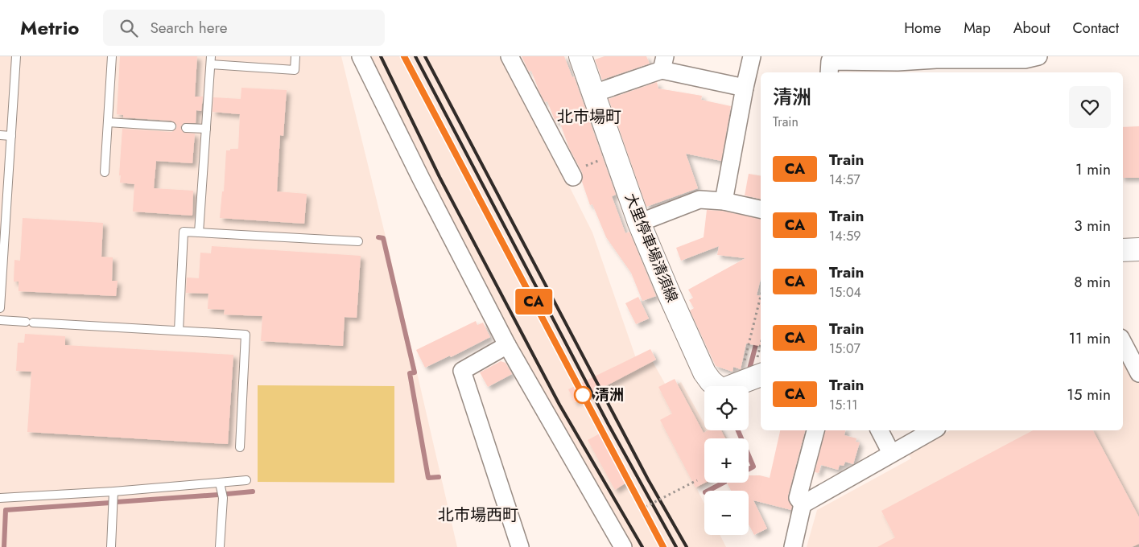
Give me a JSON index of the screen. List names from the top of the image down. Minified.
{"streets":{"main road":["大里停車場清須線"]},"districts":["北市場町","北市場西町"],"places":["清洲"],"page":{"header":"Metrio","search":"Search here","nav":["Home","Map","About","Contact"],"on_map":"CA","heading":["清洲","Train"],"list":[{"mark":"CA","name":"Train","note":"14:57","value":"1 min"},{"mark":"CA","name":"Train","note":"14:59","value":"3 min"},{"mark":"CA","name":"Train","note":"15:04","value":"8 min"},{"mark":"CA","name":"Train","note":"15:07","value":"11 min"},{"mark":"CA","name":"Train","note":"15:11","value":"15 min"}],"map_buttons":["+","−"]}}
